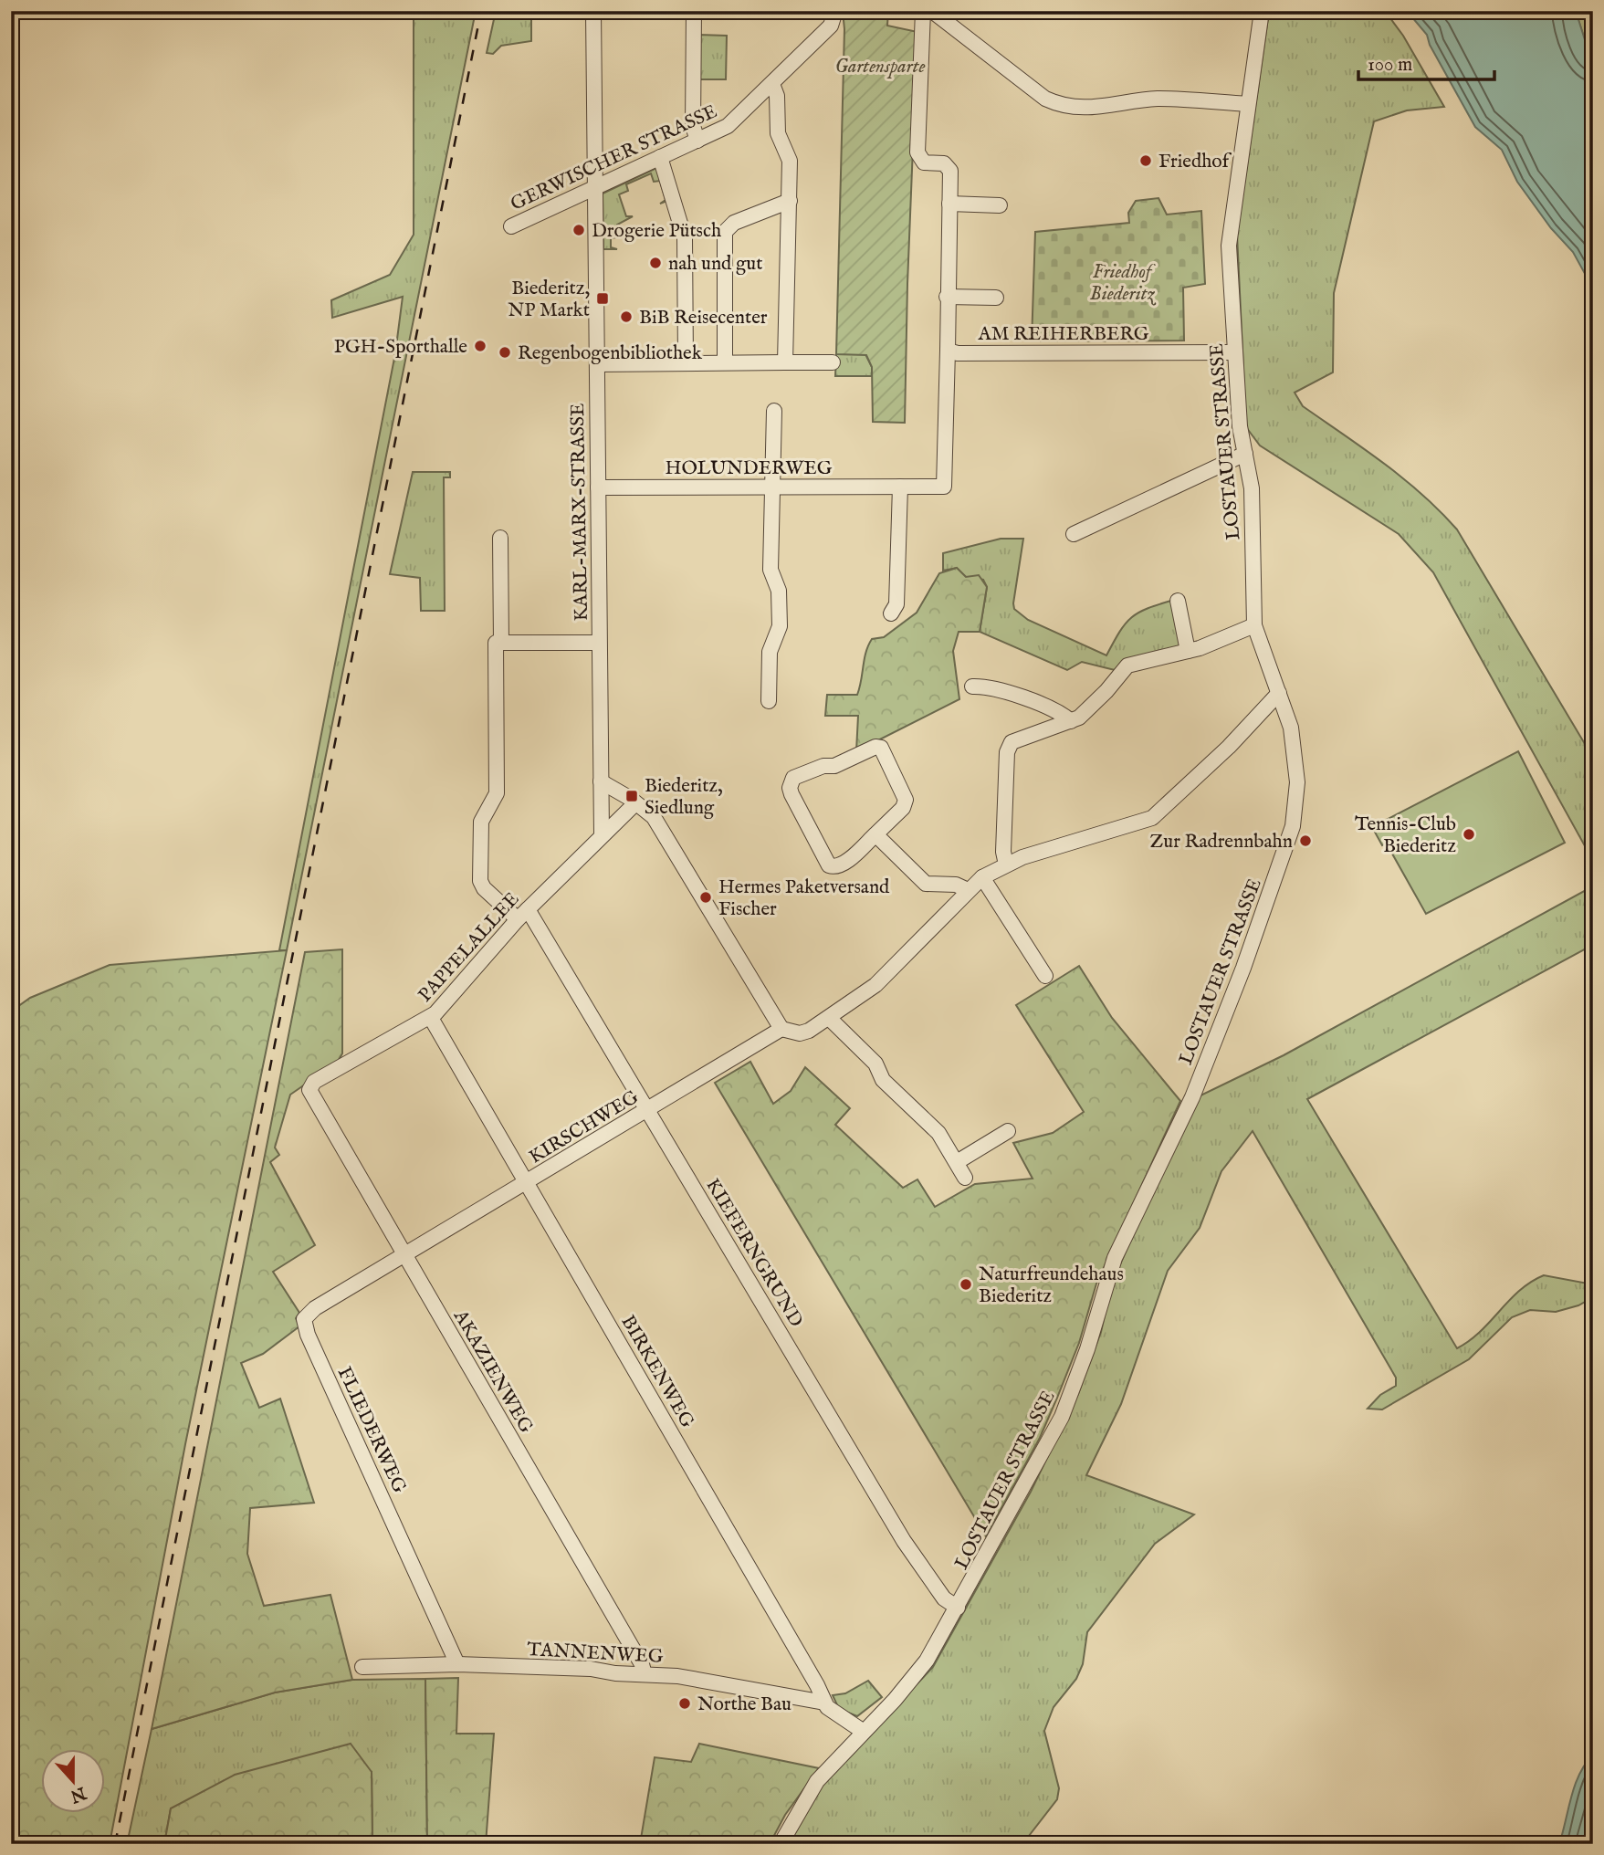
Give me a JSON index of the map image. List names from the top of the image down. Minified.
{"streets":{"street":["GERWISCHER STRASSE","AM REIHERBERG","LOSTAUER STRASSE","HOLUNDERWEG","KARL-MARX-STRASSE","PAPPELALLEE","KIRSCHWEG","KIEFERNGRUND","AKAZIENWEG","BIRKENWEG","FLIEDERWEG","TANNENWEG"]},"crossings":[["GERWISCHER STRASSE","KARL-MARX-STRASSE"],["AM REIHERBERG","LOSTAUER STRASSE"],["AM REIHERBERG","HOLUNDERWEG"],["LOSTAUER STRASSE","KIEFERNGRUND"],["LOSTAUER STRASSE","BIRKENWEG"],["HOLUNDERWEG","KARL-MARX-STRASSE"],["KARL-MARX-STRASSE","PAPPELALLEE"],["PAPPELALLEE","KIEFERNGRUND"],["PAPPELALLEE","AKAZIENWEG"],["PAPPELALLEE","BIRKENWEG"],["KIRSCHWEG","KIEFERNGRUND"],["KIRSCHWEG","AKAZIENWEG"],["KIRSCHWEG","BIRKENWEG"],["KIRSCHWEG","FLIEDERWEG"],["AKAZIENWEG","FLIEDERWEG"],["AKAZIENWEG","TANNENWEG"],["BIRKENWEG","TANNENWEG"],["FLIEDERWEG","TANNENWEG"]],"parks":["Gartensparte","Friedhof Biederitz"],"places":{"other":["Friedhof","Drogerie Pütsch","nah und gut","BiB Reisecenter","PGH-Sporthalle","Regenbogenbibliothek","Tennis-Club Biederitz","Zur Radrennbahn","Hermes Paketversand Fischer","Naturfreundehaus Biederitz","Northe Bau"],"transit":["Biederitz, NP Markt","Biederitz, Siedlung"]},"scale_bar":"100 m","north":"bottom"}
